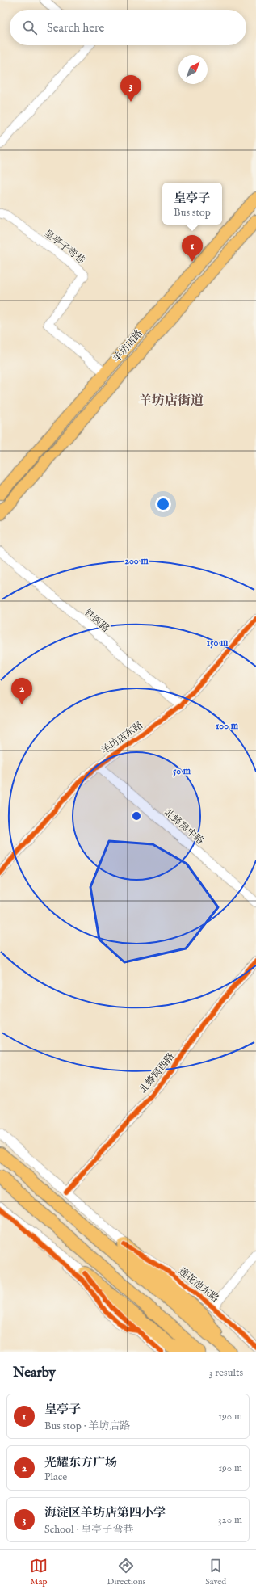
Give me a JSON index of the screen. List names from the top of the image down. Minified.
{"streets":{"main road":["羊坊店路"],"street":["皇亭子弯巷","铁医路","羊坊店东路","北蜂窝中路","北蜂窝西路","莲花池东路"]},"crossings":[["皇亭子弯巷","羊坊店路"],["铁医路","羊坊店东路"],["羊坊店东路","北蜂窝中路"],["北蜂窝西路","莲花池东路"]],"districts":["羊坊店街道"],"north":"top right","page":{"search":"Search here","pins":["3","1","2"],"popup":["皇亭子","Bus stop"],"heading":["Nearby","3 results"],"list":[{"mark":"1","name":"皇亭子","note":"Bus stop · 羊坊店路","value":"190 m"},{"mark":"2","name":"光耀东方广场","note":"Place","value":"190 m"},{"mark":"3","name":"海淀区羊坊店第四小学","note":"School · 皇亭子弯巷","value":"320 m"}],"nav":["Map","Directions","Saved"]},"rings":["200 m","150 m","100 m","50 m"]}
